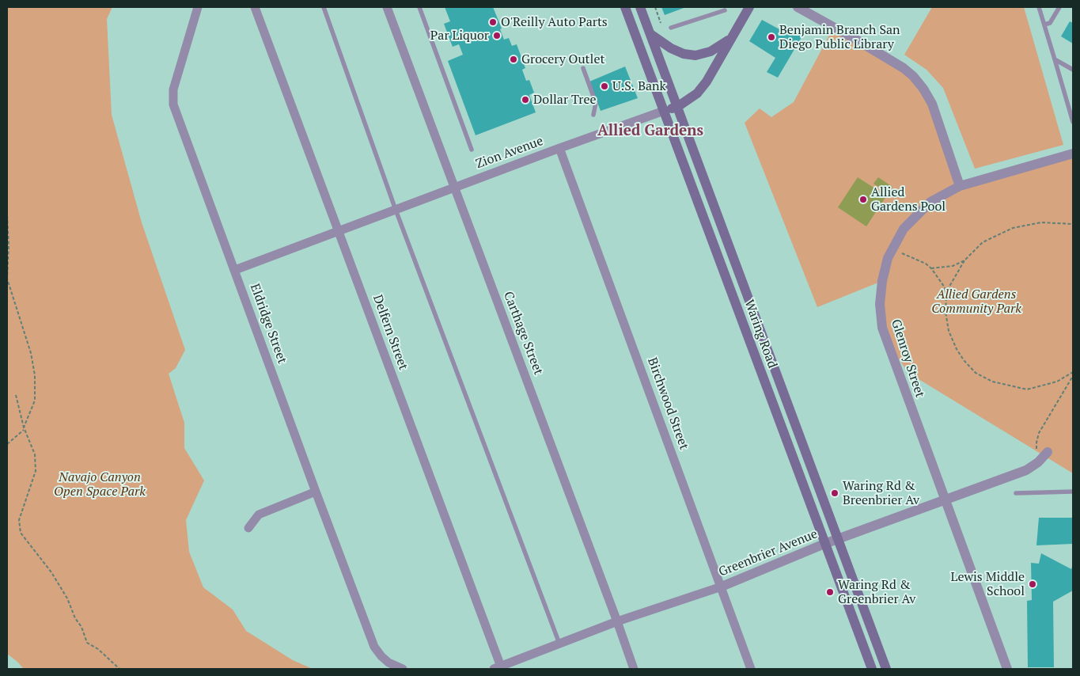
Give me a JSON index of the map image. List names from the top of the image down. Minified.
{"streets":{"main road":["Zion Avenue","Waring Road"],"street":["Eldridge Street","Delfern Street","Carthage Street","Glenroy Street","Birchwood Street","Greenbrier Avenue"]},"crossings":[["Zion Avenue","Eldridge Street"],["Zion Avenue","Delfern Street"],["Zion Avenue","Carthage Street"],["Zion Avenue","Waring Road"],["Zion Avenue","Birchwood Street"],["Delfern Street","Greenbrier Avenue"],["Carthage Street","Greenbrier Avenue"],["Waring Road","Greenbrier Avenue"],["Glenroy Street","Greenbrier Avenue"],["Birchwood Street","Greenbrier Avenue"]],"districts":["Allied Gardens"],"parks":["Allied Gardens Community Park","Navajo Canyon Open Space Park"],"places":["O'Reilly Auto Parts","Par Liquor","Benjamin Branch San Diego Public Library","Grocery Outlet","U.S. Bank","Dollar Tree","Allied Gardens Pool","Waring Rd & Breenbrier Av","Lewis Middle School","Waring Rd & Greenbrier Av"]}
